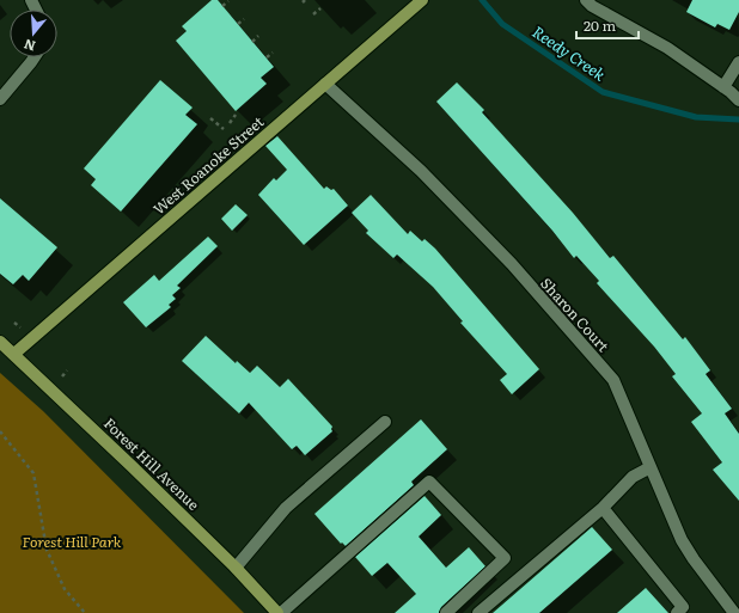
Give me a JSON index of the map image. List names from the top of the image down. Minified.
{"streets":{"main road":["West Roanoke Street","Forest Hill Avenue"],"street":["Sharon Court"]},"crossings":[["West Roanoke Street","Sharon Court"],["West Roanoke Street","Forest Hill Avenue"]],"water":["Reedy Creek"],"parks":["Forest Hill Park"],"scale_bar":"20 m","north":"bottom"}
